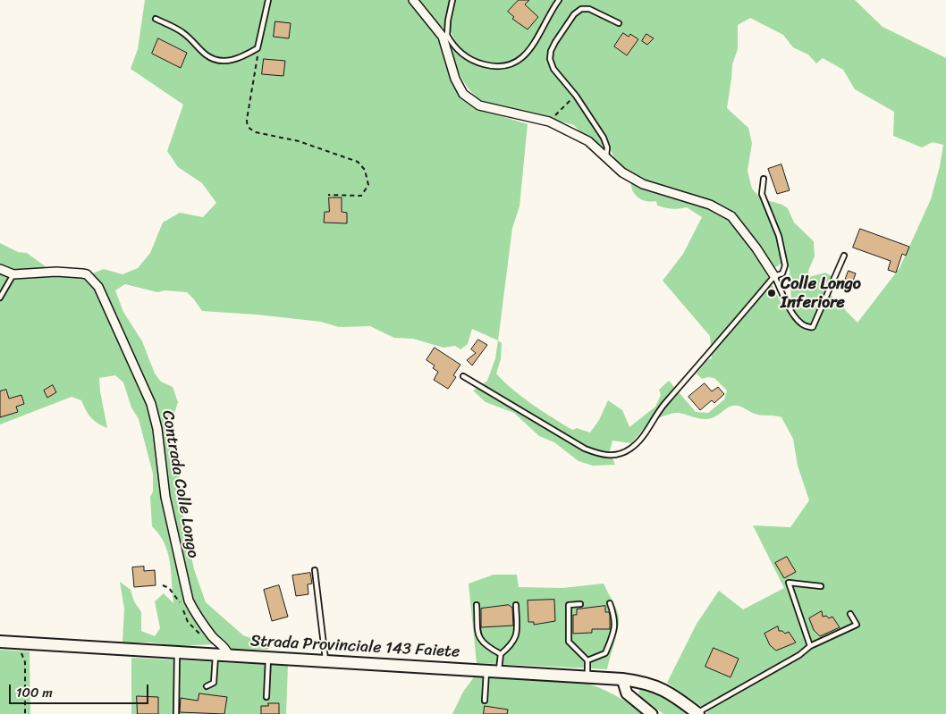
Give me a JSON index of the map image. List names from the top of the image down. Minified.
{"streets":{"main road":["Strada Provinciale 143 Faiete"],"street":["Contrada Colle Longo"]},"crossings":[["Contrada Colle Longo","Strada Provinciale 143 Faiete"]],"places":["Colle Longo Inferiore"],"scale_bar":"100 m"}
